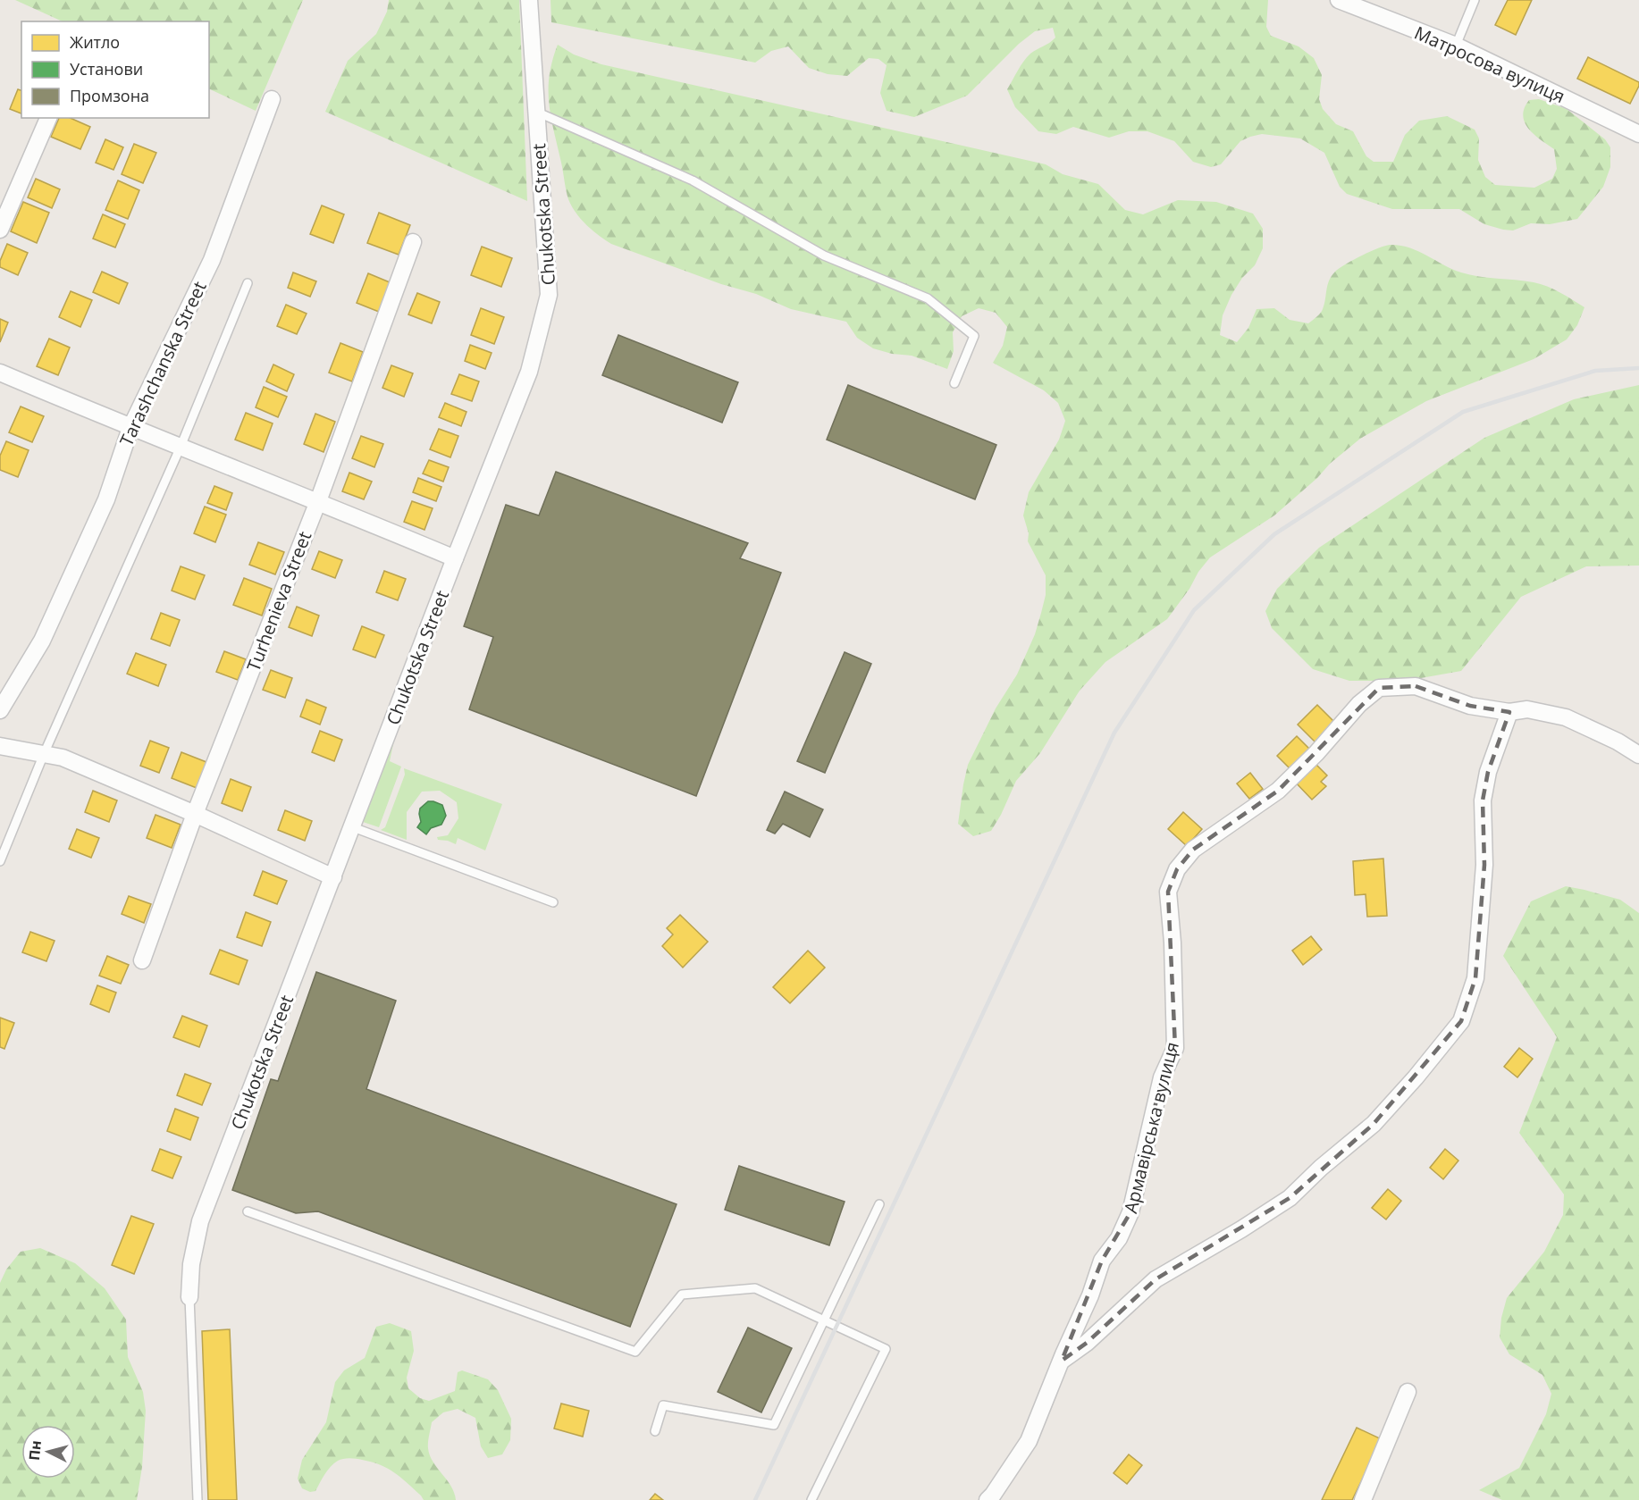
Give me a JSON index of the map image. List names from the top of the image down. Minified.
{"streets":{"street":["Матросова вулиця","Chukotska Street","Tarashchanska Street","Turhenieva Street","Армавірська вулиця"]},"legend":["Житло","Установи","Промзона"],"north":"left"}
